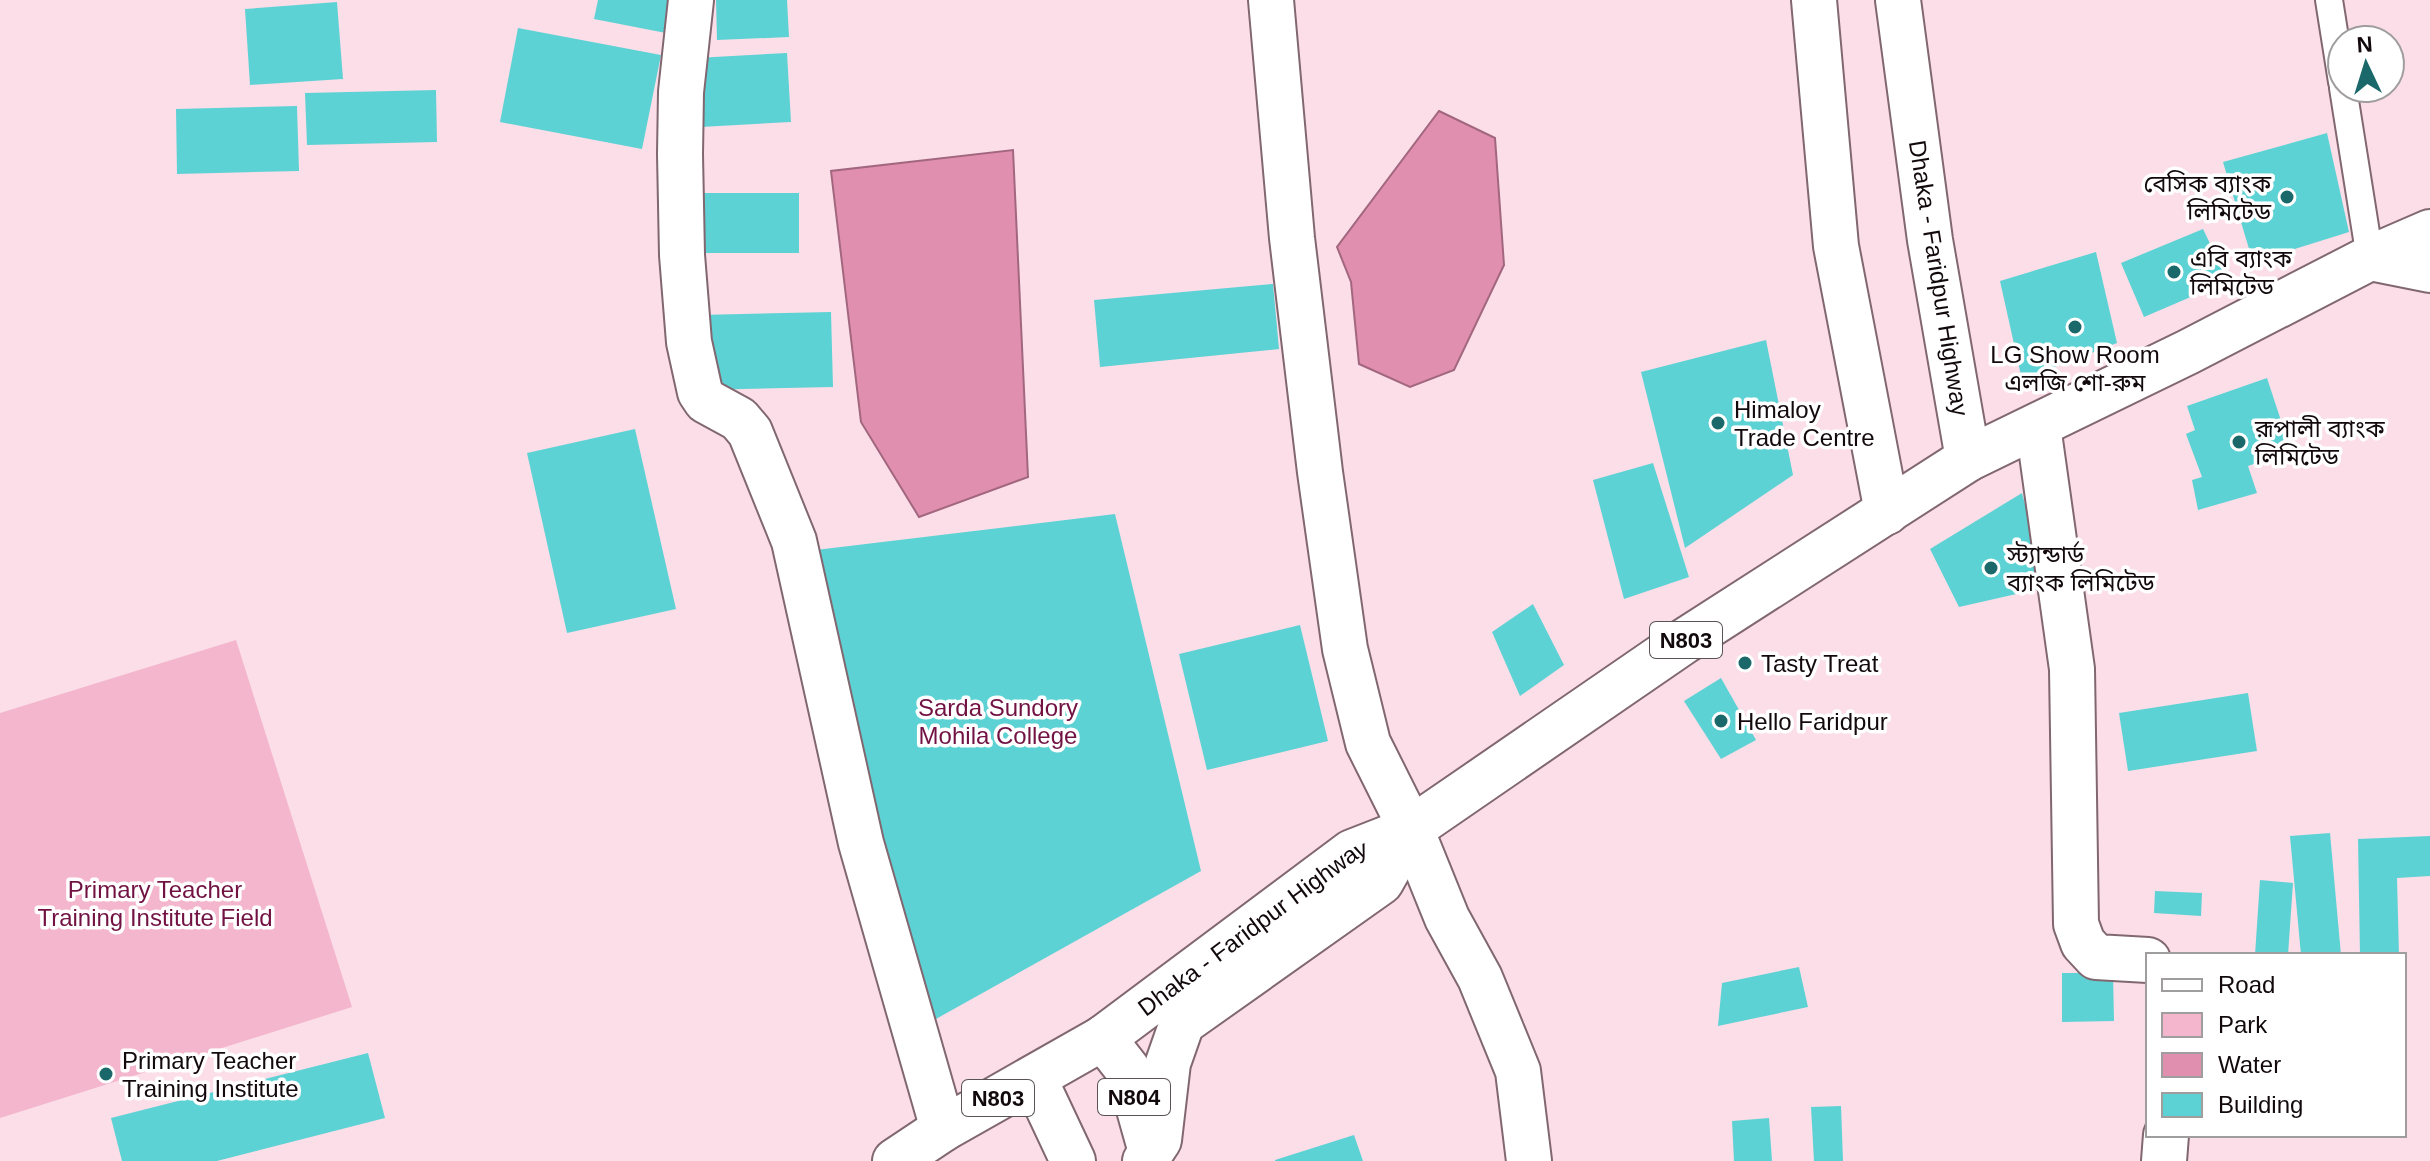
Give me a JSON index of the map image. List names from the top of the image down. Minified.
{"streets":{"main road":["Dhaka - Faridpur Highway","N803","N804"]},"crossings":[["Dhaka - Faridpur Highway","N803"],["Dhaka - Faridpur Highway","N804"],["N803","N804"]],"parks":["Sarda Sundory Mohila College","Primary Teacher Training Institute Field"],"places":["বেসিক ব্যাংক লিমিটেড","এবি ব্যাংক লিমিটেড","LG Show Room এলজি শো-রুম","Himaloy Trade Centre","রূপালী ব্যাংক লিমিটেড","স্ট্যান্ডার্ড ব্যাংক লিমিটেড","Tasty Treat","Hello Faridpur","Primary Teacher Training Institute"],"legend":["Road","Park","Water","Building"],"north":"top"}
